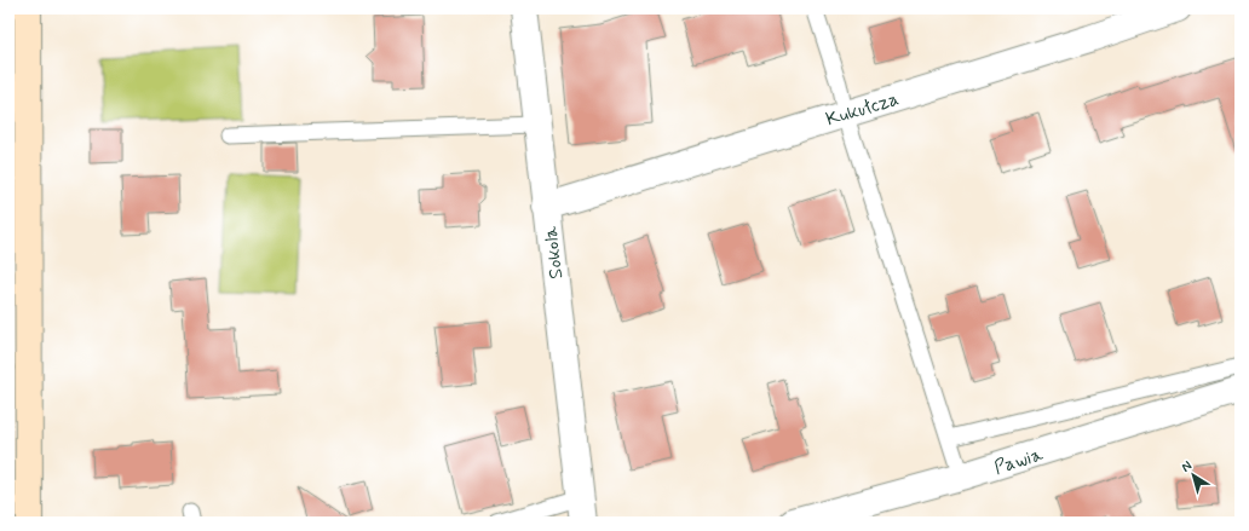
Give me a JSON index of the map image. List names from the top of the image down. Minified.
{"streets":{"street":["Kukułcza","Sokola","Pawia"]},"crossings":[["Kukułcza","Sokola"]],"north":"top left"}
